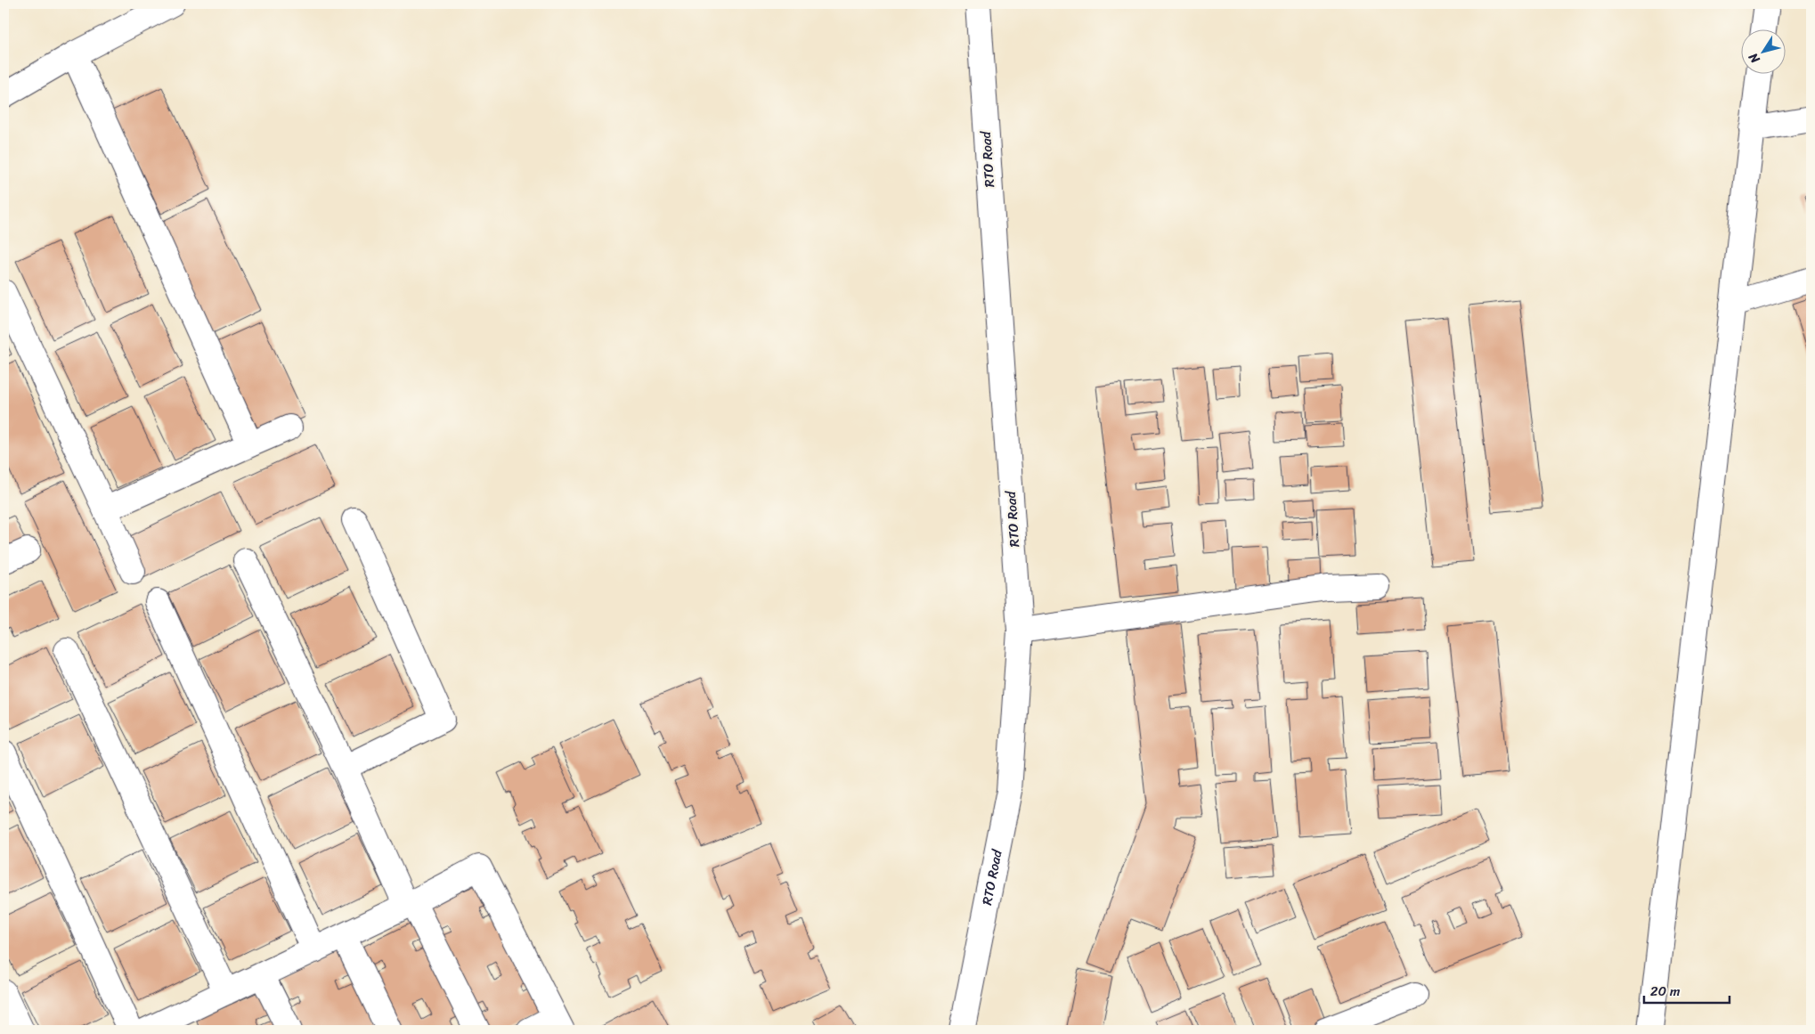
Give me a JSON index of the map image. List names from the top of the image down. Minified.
{"streets":{"street":["RTO Road"]},"scale_bar":"20 m","north":"bottom left"}
